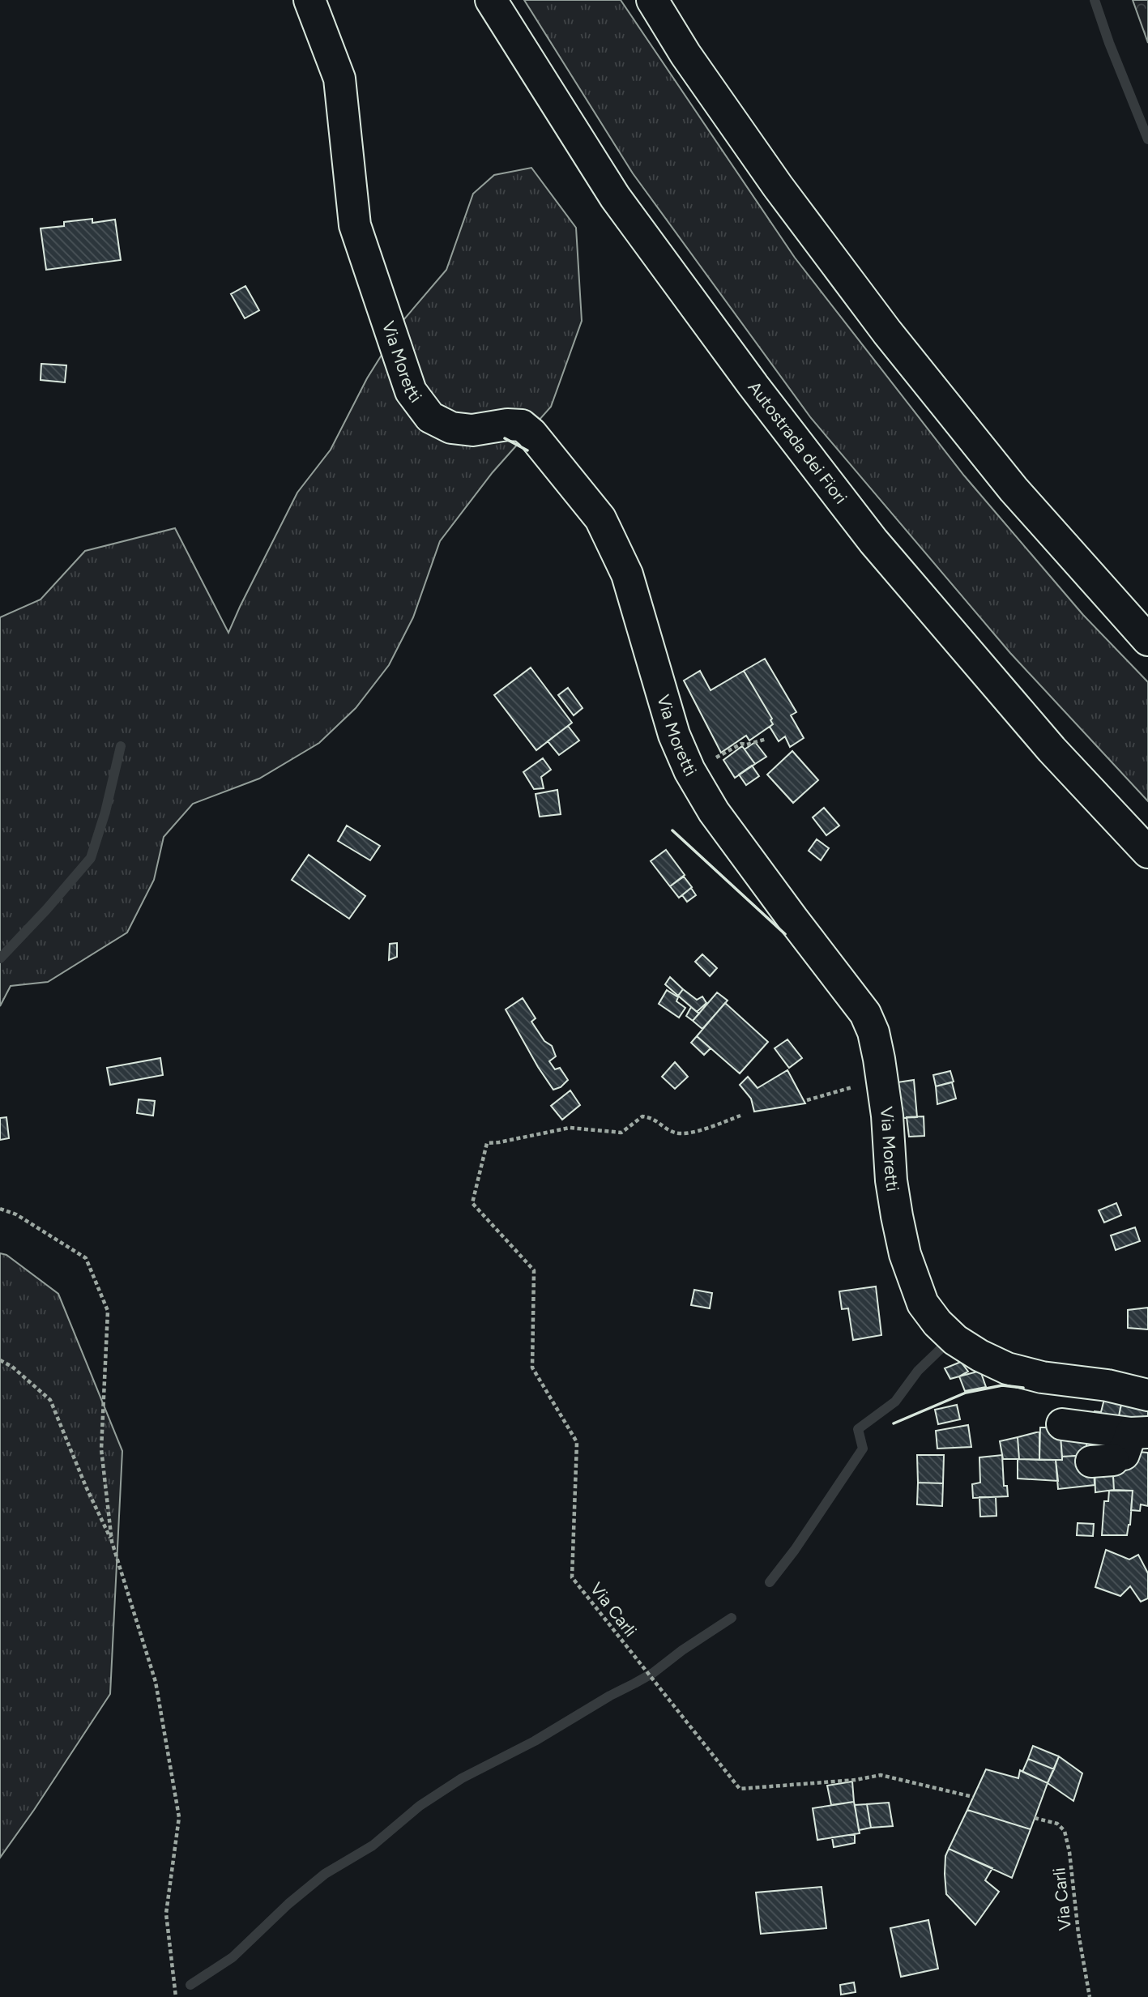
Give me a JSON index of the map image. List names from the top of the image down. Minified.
{"streets":{"main road":["Via Moretti","Autostrada dei Fiori"],"path":["Via Carli"]}}
